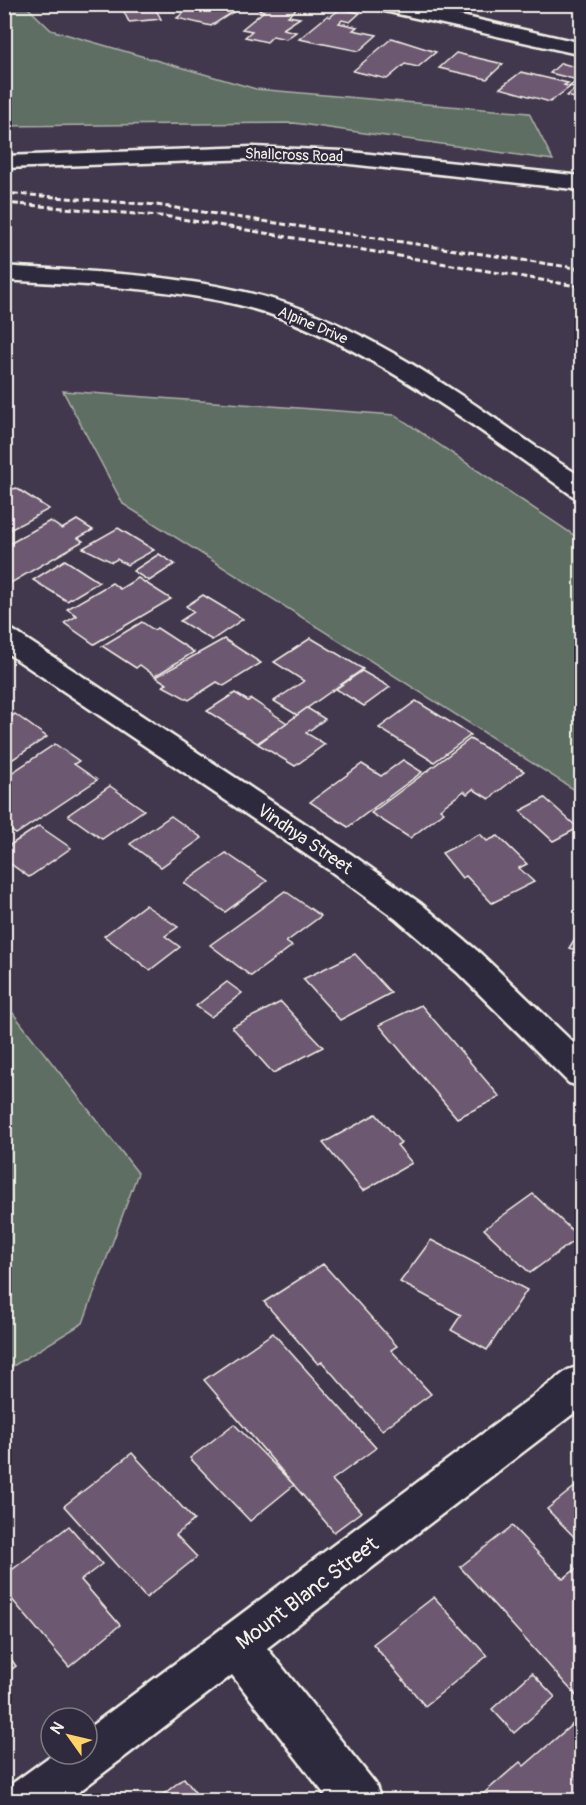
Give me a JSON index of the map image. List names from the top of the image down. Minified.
{"streets":{"street":["Shallcross Road","Alpine Drive","Vindhya Street","Mount Blanc Street"]},"north":"top left"}
